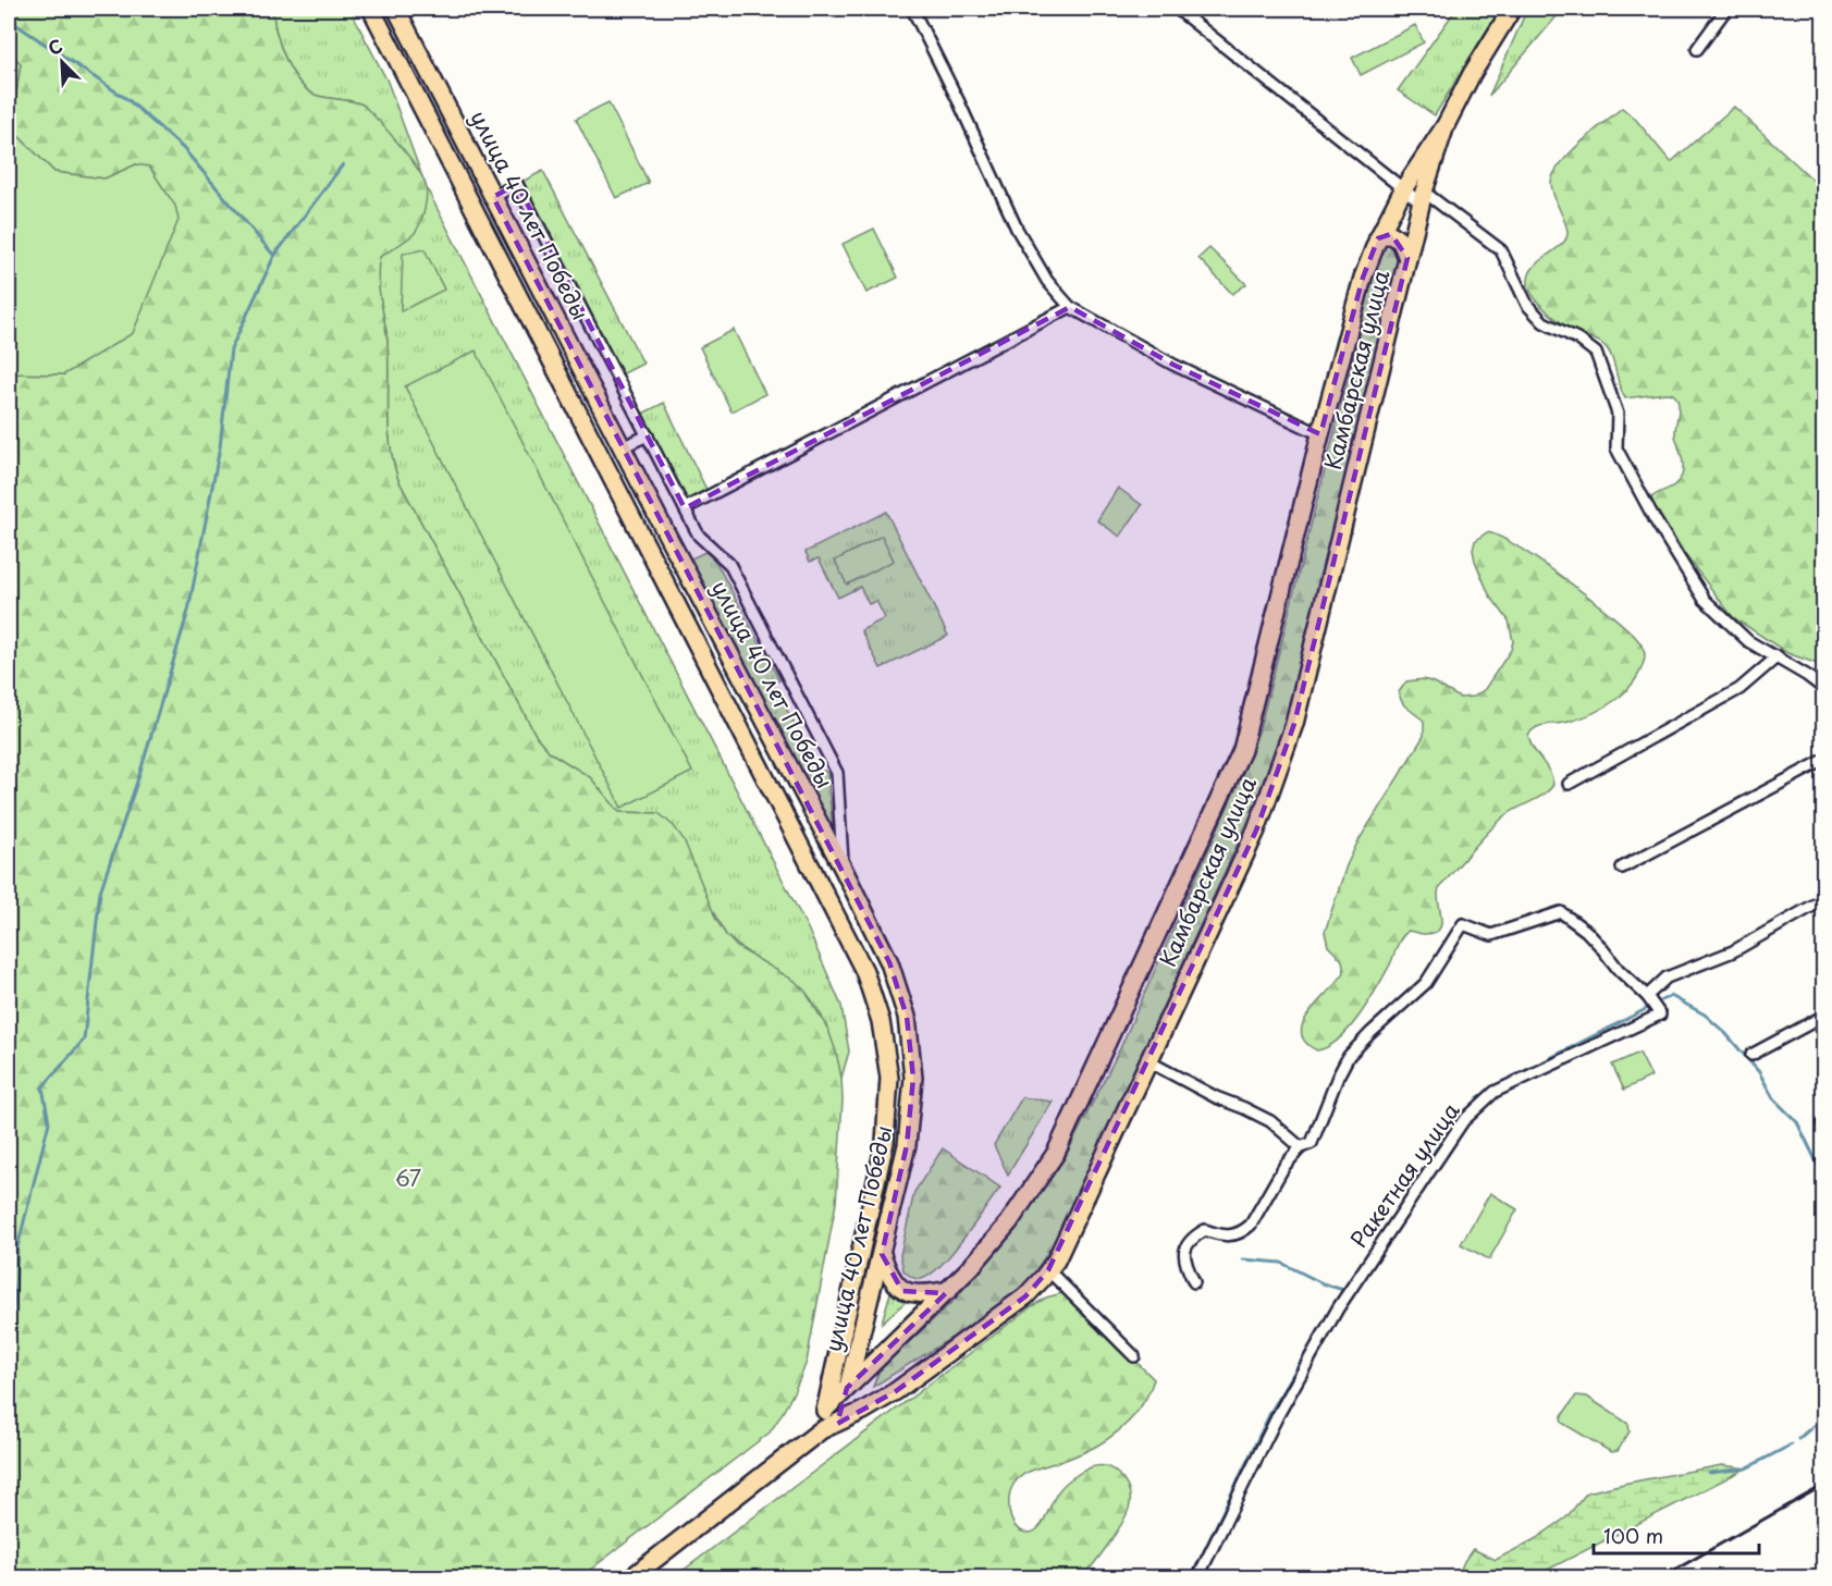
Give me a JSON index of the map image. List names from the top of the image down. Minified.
{"streets":{"main road":["улица 40 лет Победы","Камбарская улица"],"street":["Ракетная улица"]},"crossings":[["улица 40 лет Победы","Камбарская улица"]],"parks":["67"],"scale_bar":"100 m","north":"top left"}
